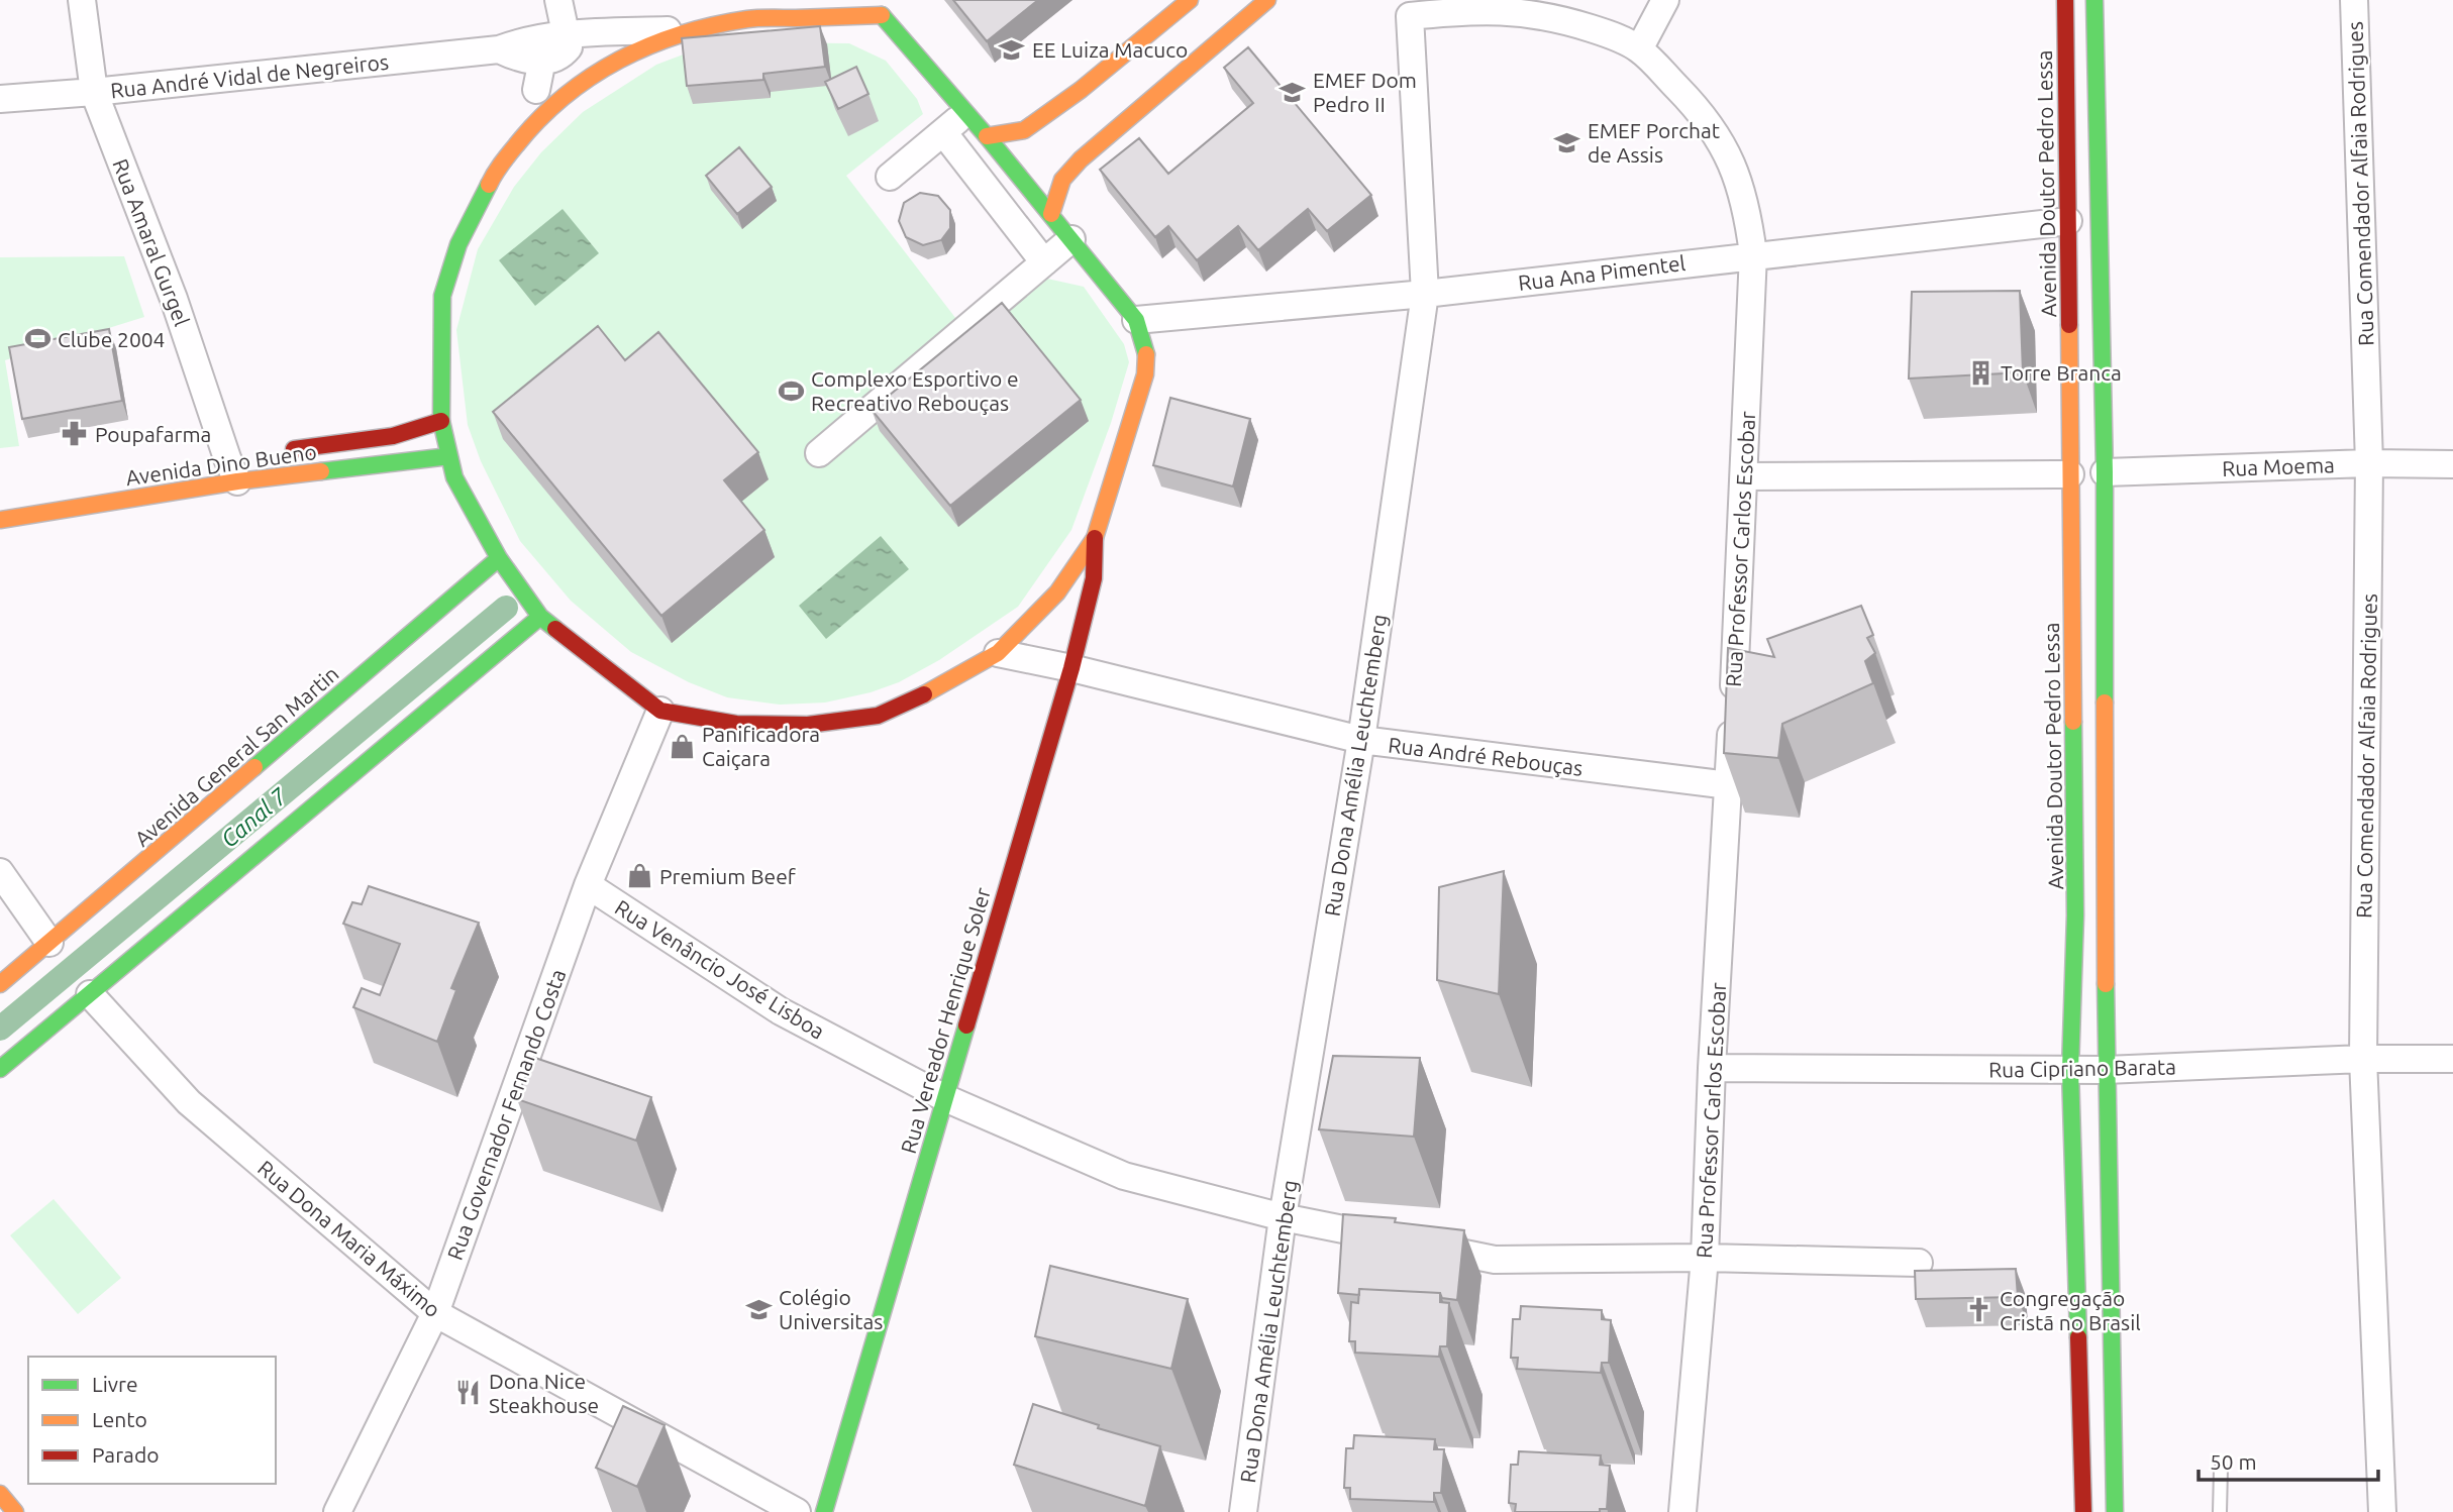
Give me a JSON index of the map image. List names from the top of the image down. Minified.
{"streets":{"main road":["Avenida Doutor Pedro Lessa","Avenida Dino Bueno","Avenida General San Martin","Rua Vereador Henrique Soler"],"street":["Rua André Vidal de Negreiros","Rua Comendador Alfaia Rodrigues","Rua Amaral Gurgel","Rua Ana Pimentel","Rua Moema","Rua Professor Carlos Escobar","Rua André Rebouças","Rua Dona Amélia Leuchtemberg","Rua Venâncio José Lisboa","Rua Cipriano Barata","Rua Governador Fernando Costa","Rua Dona Maria Máximo"]},"crossings":[["Rua André Vidal de Negreiros","Rua Amaral Gurgel"],["Avenida Doutor Pedro Lessa","Rua Ana Pimentel"],["Avenida Doutor Pedro Lessa","Rua Cipriano Barata"],["Rua Comendador Alfaia Rodrigues","Rua Moema"],["Rua Comendador Alfaia Rodrigues","Rua Cipriano Barata"],["Rua Amaral Gurgel","Avenida Dino Bueno"],["Rua Ana Pimentel","Rua Professor Carlos Escobar"],["Rua Ana Pimentel","Rua Dona Amélia Leuchtemberg"],["Rua Professor Carlos Escobar","Rua André Rebouças"],["Rua Professor Carlos Escobar","Rua Dona Amélia Leuchtemberg"],["Rua Professor Carlos Escobar","Rua Venâncio José Lisboa"],["Rua Professor Carlos Escobar","Rua Cipriano Barata"],["Rua André Rebouças","Rua Dona Amélia Leuchtemberg"],["Rua André Rebouças","Rua Vereador Henrique Soler"],["Rua Dona Amélia Leuchtemberg","Rua Venâncio José Lisboa"],["Rua Venâncio José Lisboa","Rua Vereador Henrique Soler"],["Rua Venâncio José Lisboa","Rua Governador Fernando Costa"],["Rua Governador Fernando Costa","Rua Dona Maria Máximo"]],"water":["Canal 7"],"places":{"school or university":["EE Luiza Macuco","EMEF Dom Pedro II","EMEF Porchat de Assis","Colégio Universitas"],"sports":["Clube 2004","Complexo Esportivo e Recreativo Rebouças"],"building":["Torre Branca"],"pharmacy":["Poupafarma"],"shop":["Panificadora Caiçara","Premium Beef"],"church":["Congregação Cristã no Brasil"],"restaurant":["Dona Nice Steakhouse"]},"legend":["Livre","Lento","Parado"],"scale_bar":"50 m"}
